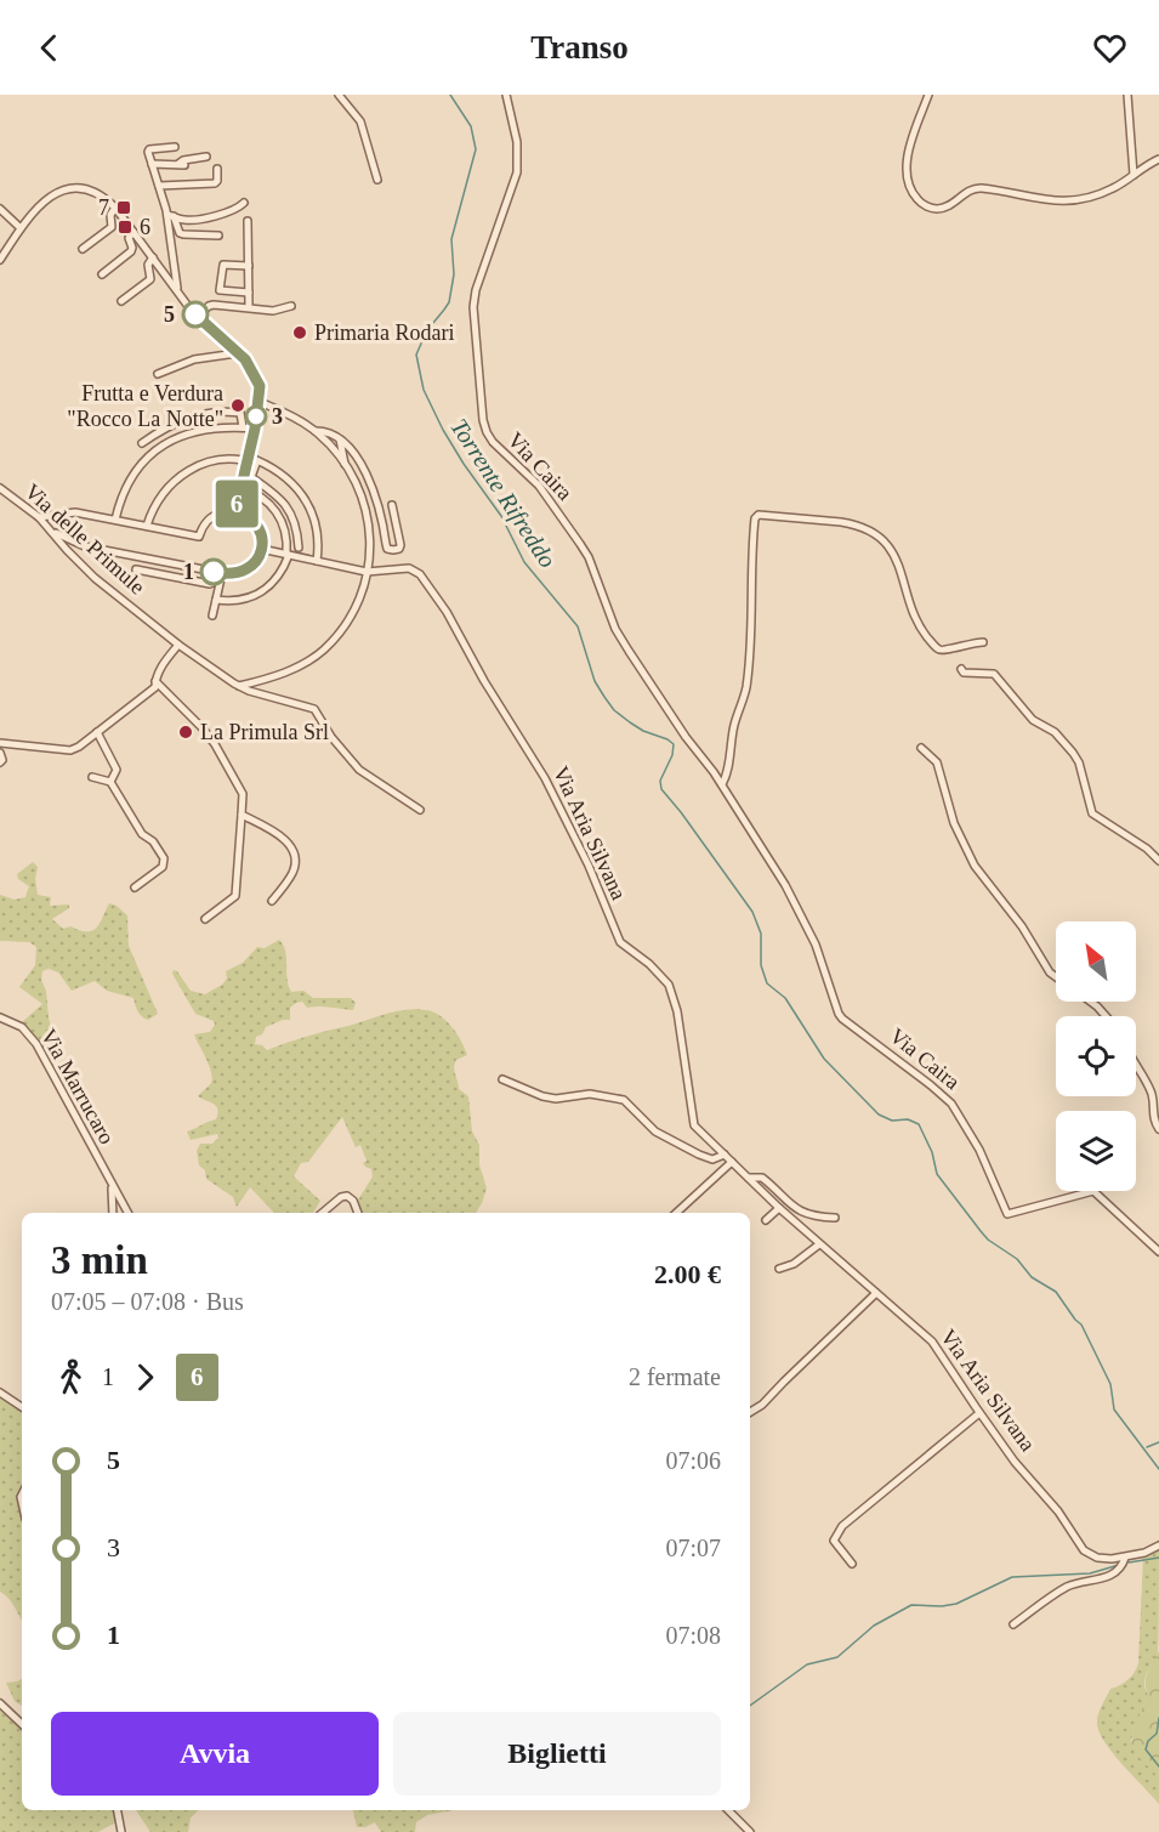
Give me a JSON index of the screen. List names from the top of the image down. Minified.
{"streets":{"street":["Via Caira","Via delle Primule","Via Aria Silvana","Via Marrucaro"]},"water":["Torrente Rifreddo"],"places":{"transit":["7","6"],"other":["5","Primaria Rodari","Frutta e Verdura \"Rocco La Notte\"","3","1","La Primula Srl"]},"lines":["bus line 6"],"north":"top left","page":{"header":"Transo","on_map":"6","heading":["3 min","07:05 – 07:08 · Bus","2.00 €"],"legs":["1","6","2 fermate"],"list":[{"name":"5","value":"07:06"},{"name":"3","value":"07:07"},{"name":"1","value":"07:08"}],"buttons":["Avvia","Biglietti"]}}
